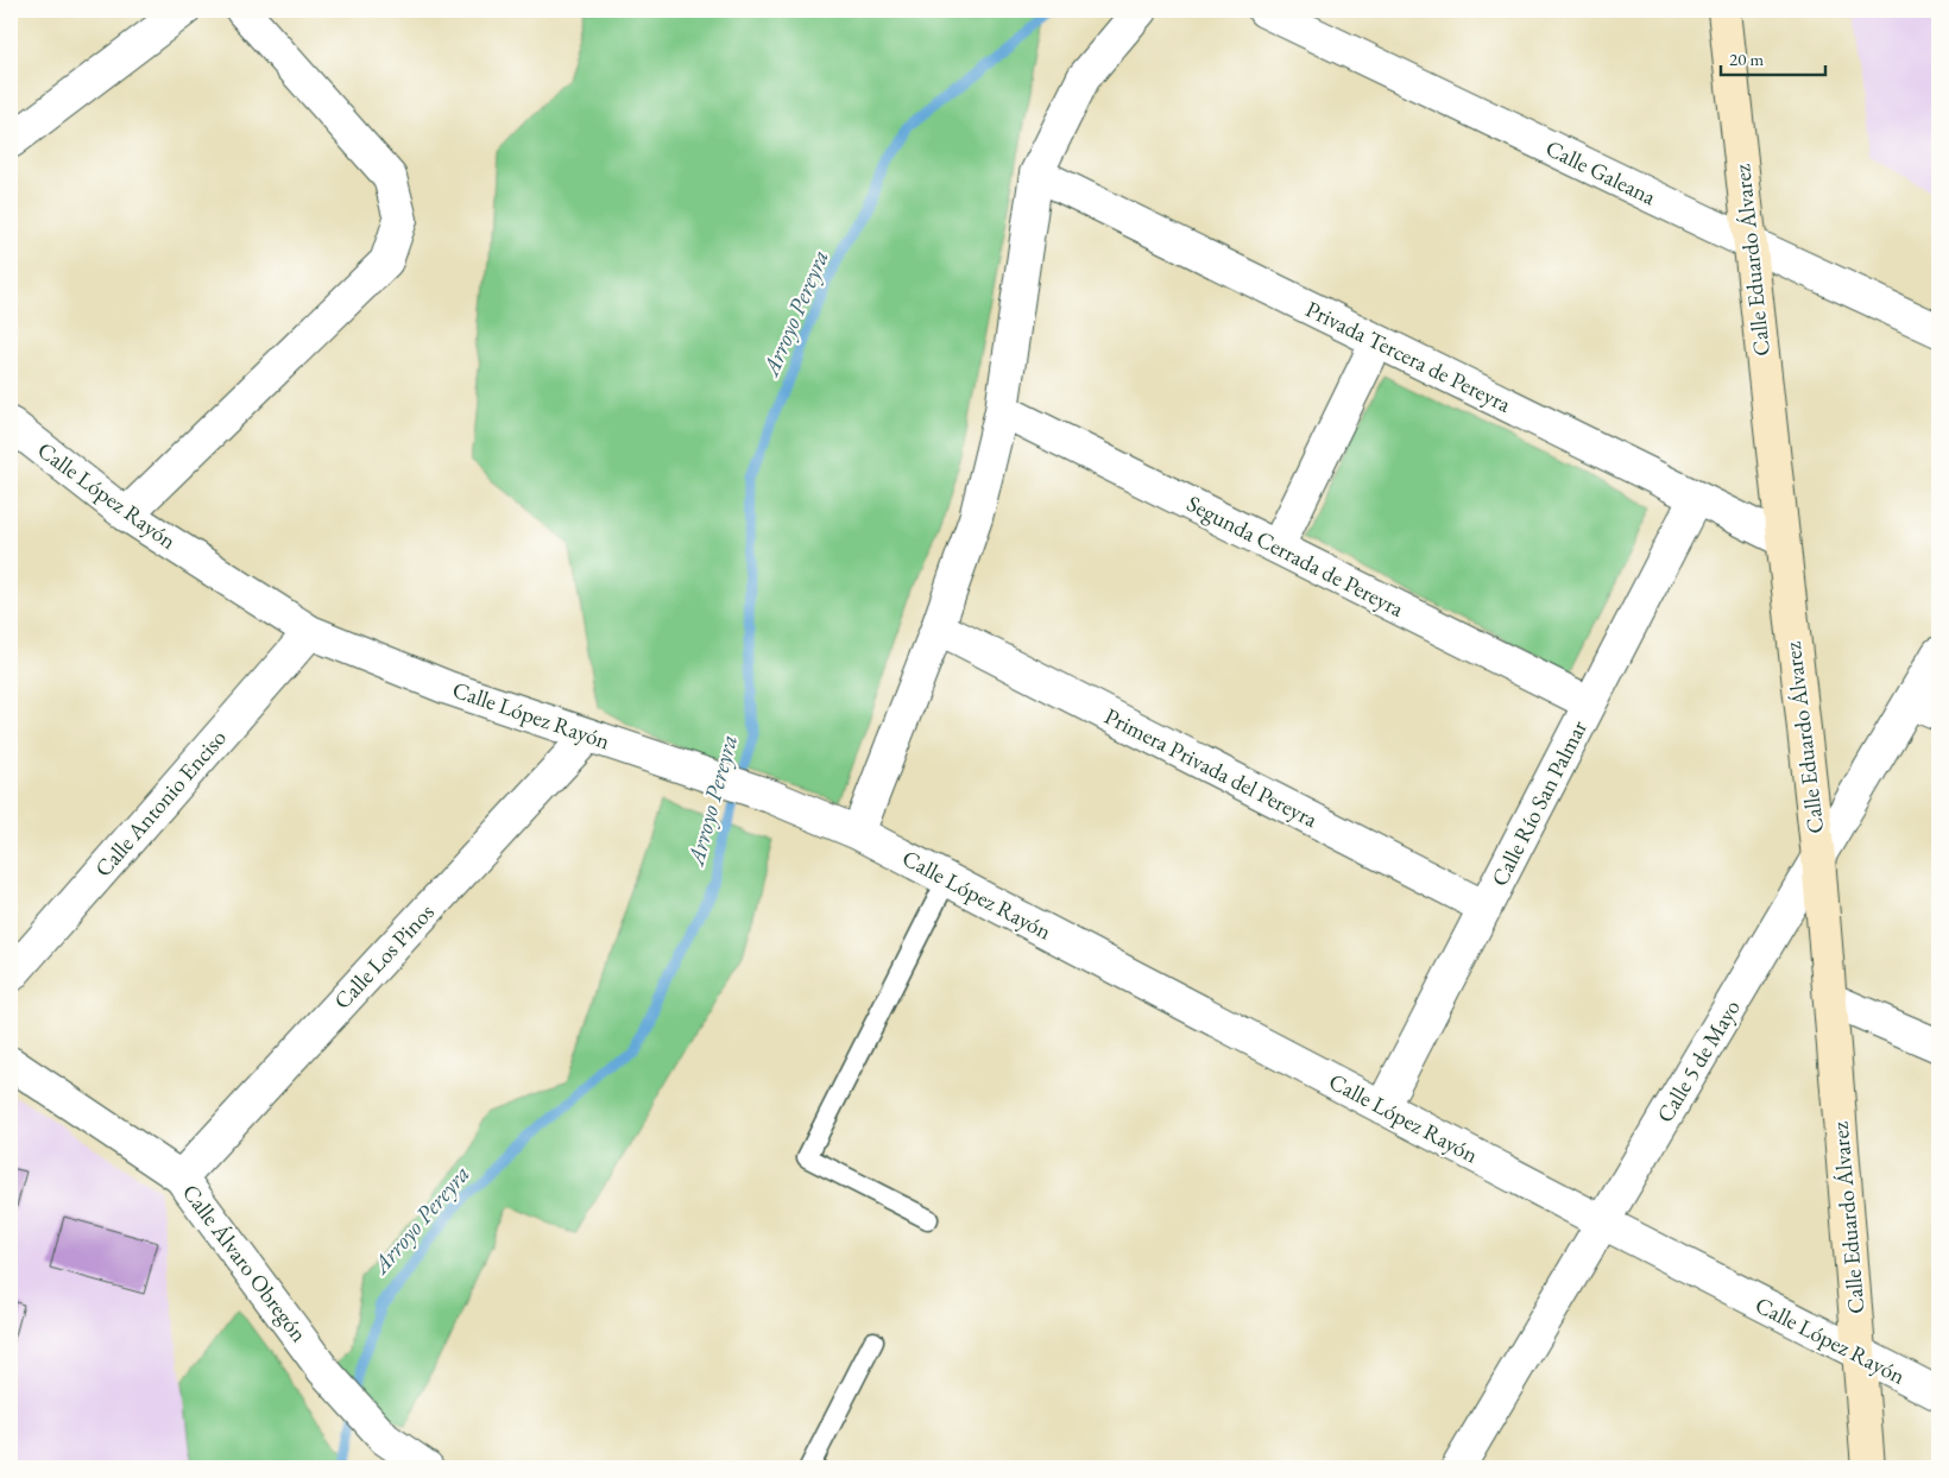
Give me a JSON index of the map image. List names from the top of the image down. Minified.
{"streets":{"street":["Calle Galeana","Calle Eduardo Álvarez","Privada Tercera de Pereyra","Calle López Rayón","Segunda Cerrada de Pereyra","Primera Privada del Pereyra","Calle Antonio Enciso","Calle Río San Palmar","Calle Los Pinos","Calle 5 de Mayo","Calle Álvaro Obregón"]},"crossings":[["Calle Galeana","Calle Eduardo Álvarez"],["Calle Eduardo Álvarez","Privada Tercera de Pereyra"],["Calle Eduardo Álvarez","Calle López Rayón"],["Calle Eduardo Álvarez","Calle 5 de Mayo"],["Privada Tercera de Pereyra","Calle Río San Palmar"],["Calle López Rayón","Calle Antonio Enciso"],["Calle López Rayón","Calle Río San Palmar"],["Calle López Rayón","Calle Los Pinos"],["Calle López Rayón","Calle 5 de Mayo"],["Segunda Cerrada de Pereyra","Calle Río San Palmar"],["Primera Privada del Pereyra","Calle Río San Palmar"],["Calle Los Pinos","Calle Álvaro Obregón"]],"water":["Arroyo Pereyra"],"scale_bar":"20 m"}
